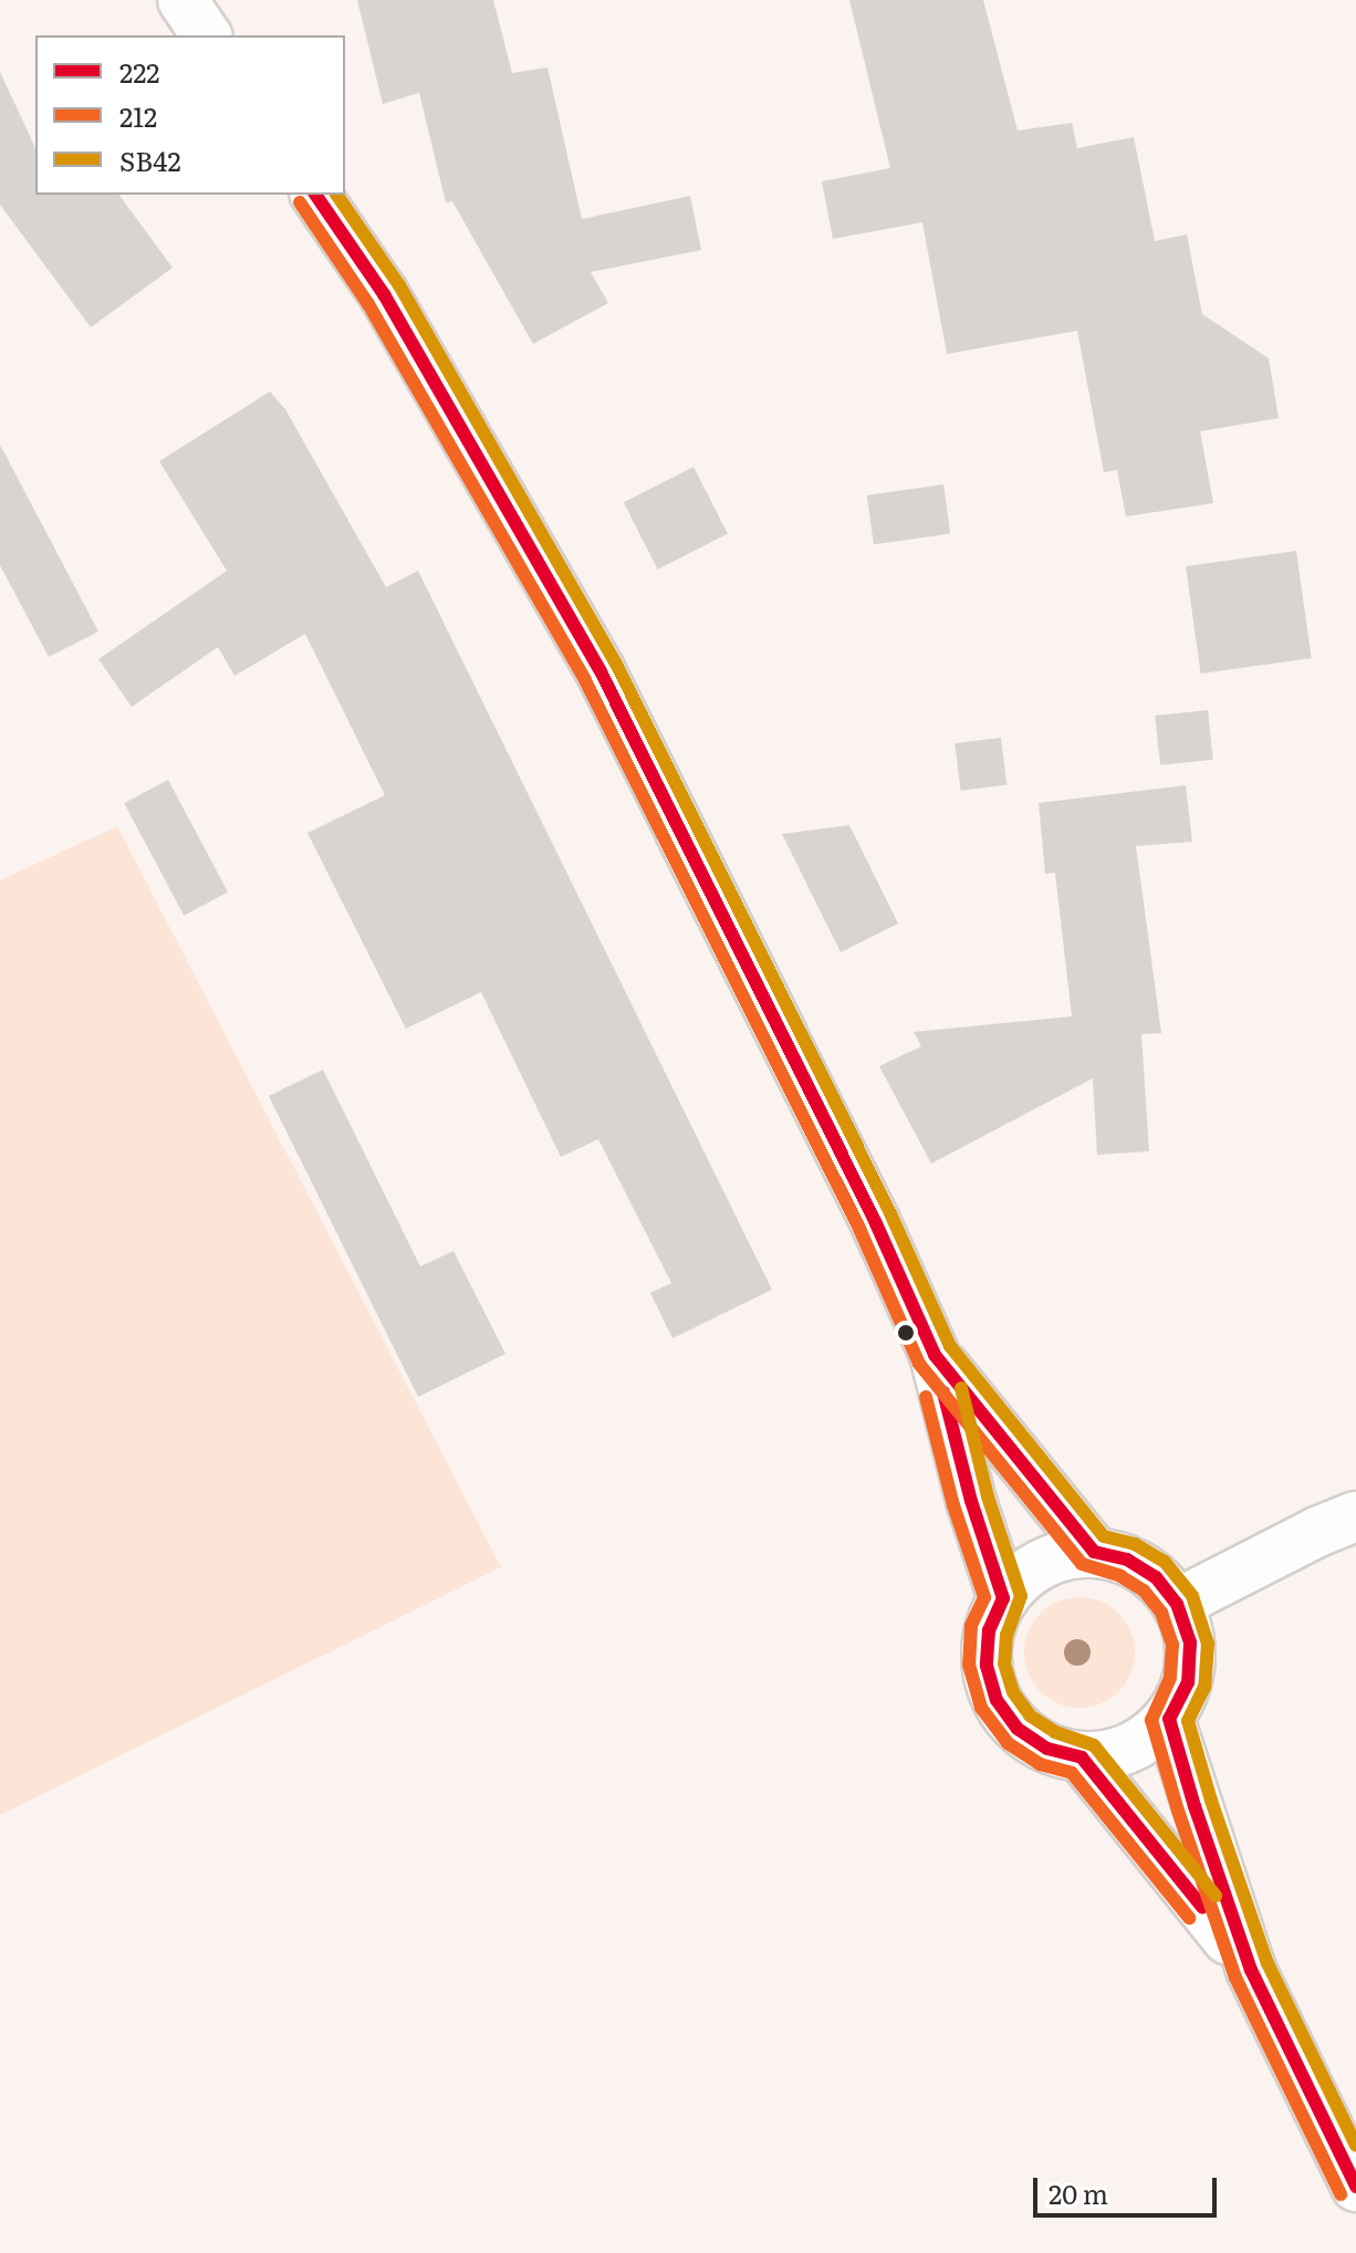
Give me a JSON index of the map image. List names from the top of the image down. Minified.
{"lines":["transit line 222","transit line SB42","transit line 212"],"legend":["222","212","SB42"],"scale_bar":"20 m"}
